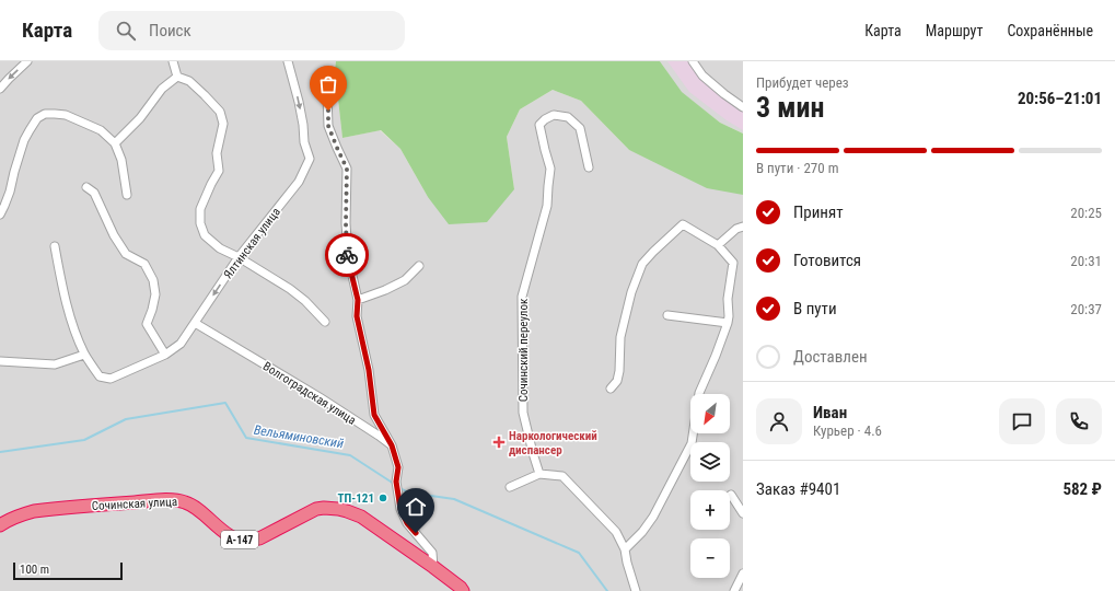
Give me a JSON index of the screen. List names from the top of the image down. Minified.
{"streets":{"highway":["Сочинская улица","А-147"],"street":["Ялтинская улица","Сочинский переулок","Волгоградская улица"]},"crossings":[["Ялтинская улица","Волгоградская улица"]],"one_way":["Ялтинская улица"],"water":["Вельяминовский"],"places":{"health":["Наркологический диспансер"],"other":["ТП-121"]},"scale_bar":"100 m","north":"bottom left","page":{"header":"Карта","search":"Поиск","nav":["Карта","Маршрут","Сохранённые"],"heading":["3 мин","Прибудет через","20:56–21:01"],"panel":["Иван","Курьер · 4.6","Заказ #9401","582 ₽"],"bar":"В пути · 270 m","list":[["Принят","20:25"],["Готовится","20:31"],["В пути","20:37"],"Доставлен"],"map_buttons":["+","−"],"scale":"100 m"}}
